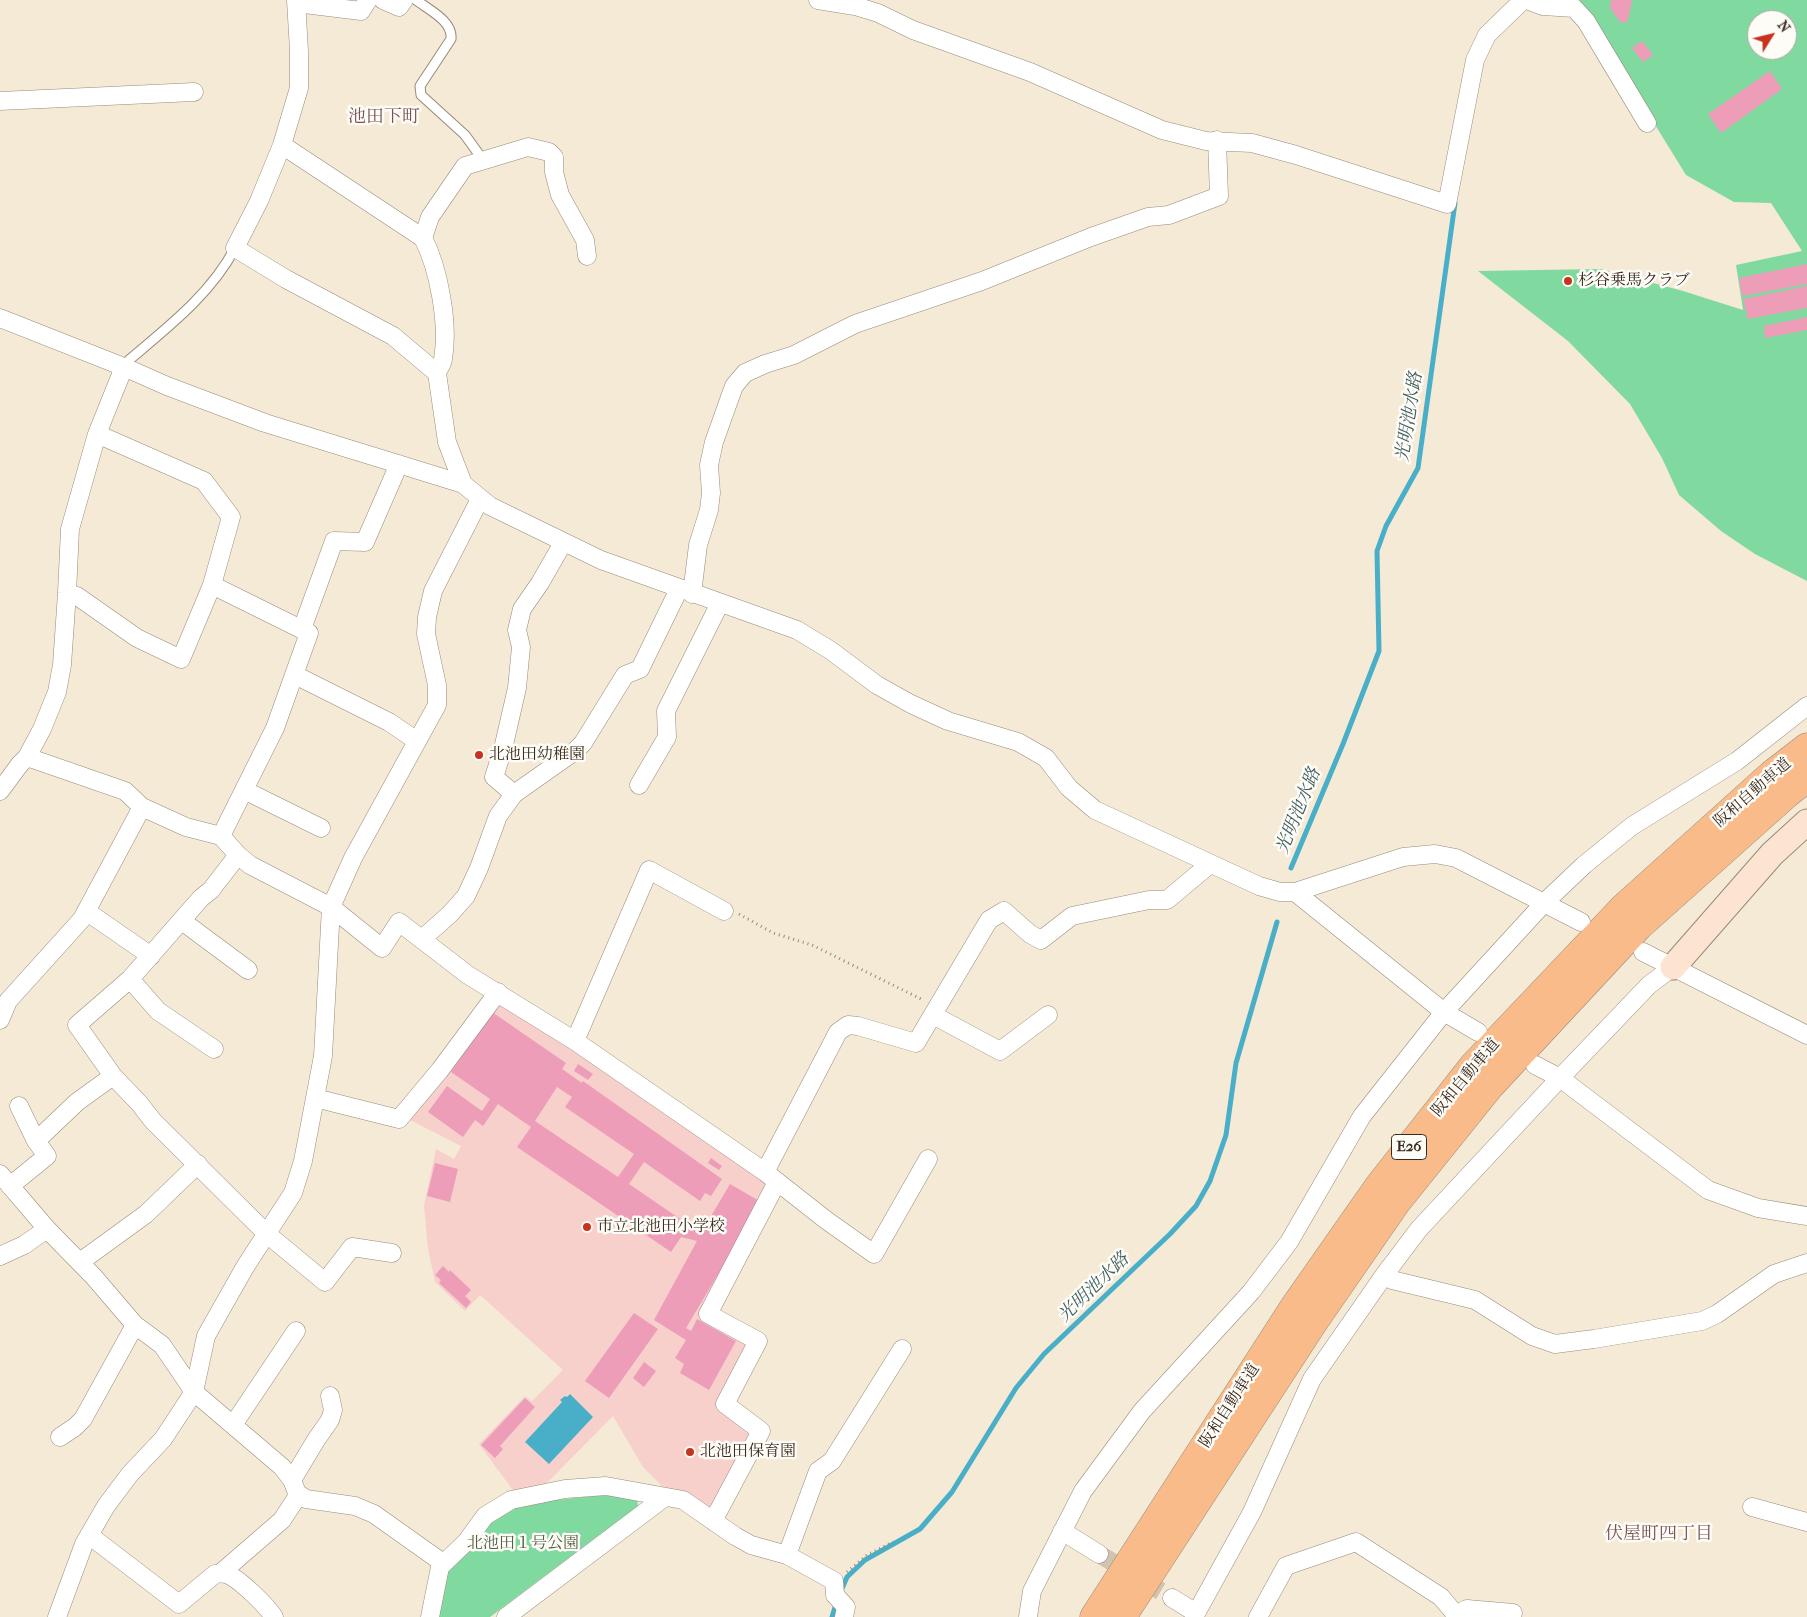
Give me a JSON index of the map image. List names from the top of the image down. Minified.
{"streets":{"highway":["阪和自動車道","E26"]},"districts":["池田下町","伏屋町四丁目"],"water":["光明池水路"],"parks":["北池田１号公園"],"places":["杉谷乗馬クラブ","北池田幼稚園","市立北池田小学校","北池田保育園"],"north":"top right"}
